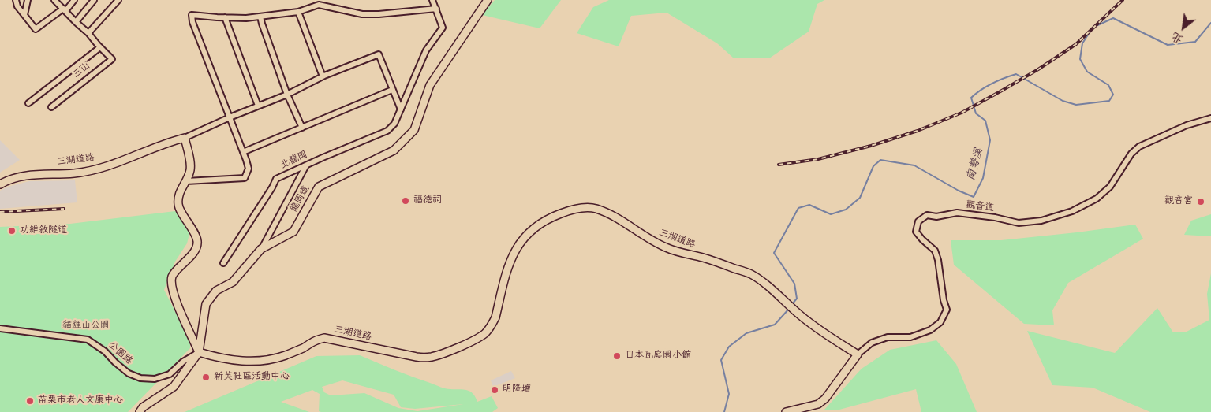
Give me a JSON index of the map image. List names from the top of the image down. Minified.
{"streets":{"street":["三山","三湖道路","北龍岡","龍岡道","觀音道","公園路"]},"crossings":[["三湖道路","龍岡道"],["三湖道路","觀音道"],["三湖道路","公園路"],["龍岡道","公園路"]],"water":["南勢溪"],"parks":["貓貍山公園"],"places":["福德祠","觀音宮","功維敘隧道","日本瓦庭園小館","新英社區活動中心","明隆壇","苗栗市老人文康中心"],"north":"bottom left"}
